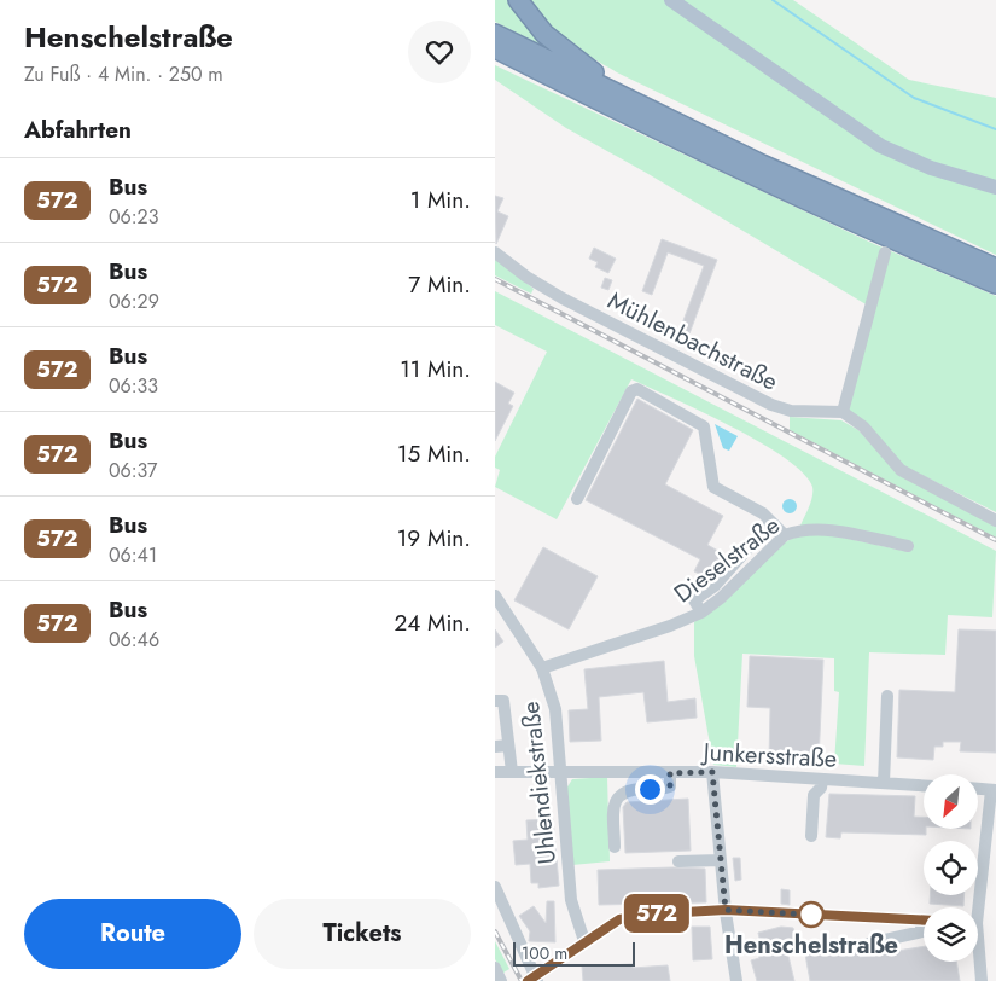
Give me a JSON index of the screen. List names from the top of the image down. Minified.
{"streets":{"street":["Mühlenbachstraße","Dieselstraße","Junkersstraße","Uhlendiekstraße"]},"crossings":[["Dieselstraße","Uhlendiekstraße"],["Junkersstraße","Uhlendiekstraße"]],"places":["Henschelstraße"],"lines":["bus line 572"],"scale_bar":"100 m","north":"bottom left","page":{"heading":[["Henschelstraße","Zu Fuß · 4 Min. · 250 m"],"Abfahrten"],"on_map":"572","list":[{"mark":"572","name":"Bus","note":"06:23","value":"1 Min."},{"mark":"572","name":"Bus","note":"06:29","value":"7 Min."},{"mark":"572","name":"Bus","note":"06:33","value":"11 Min."},{"mark":"572","name":"Bus","note":"06:37","value":"15 Min."},{"mark":"572","name":"Bus","note":"06:41","value":"19 Min."},{"mark":"572","name":"Bus","note":"06:46","value":"24 Min."}],"buttons":["Route","Tickets"],"scale":"100 m"}}
